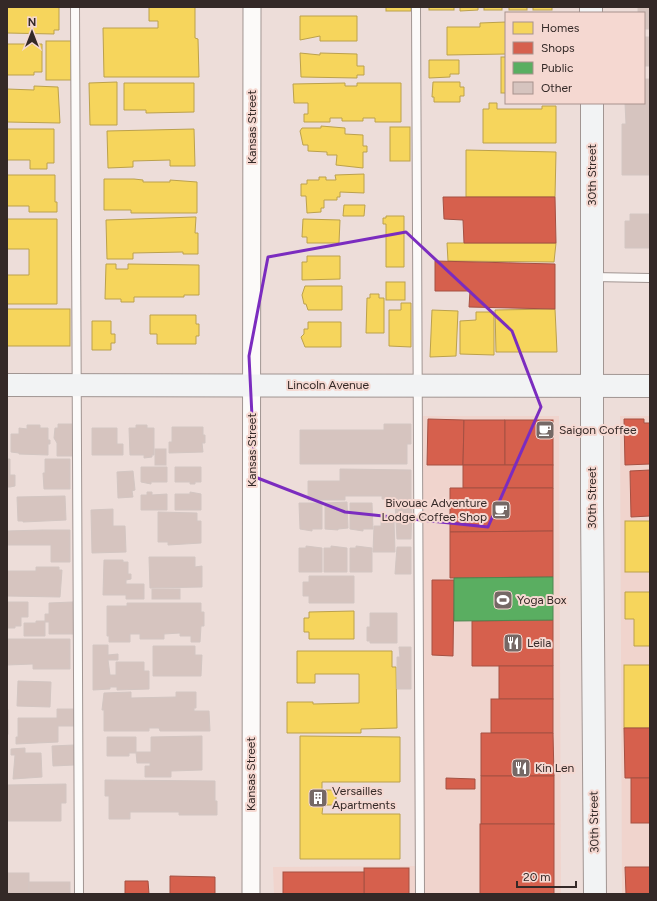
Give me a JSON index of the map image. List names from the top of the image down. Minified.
{"streets":{"main road":["30th Street","Lincoln Avenue"],"street":["Kansas Street"]},"crossings":[["Kansas Street","Lincoln Avenue"],["30th Street","Lincoln Avenue"]],"places":{"cafe":["Saigon Coffee","Bivouac Adventure Lodge Coffee Shop"],"sports":["Yoga Box"],"restaurant":["Leila","Kin Len"],"building":["Versailles Apartments"]},"legend":["Homes","Shops","Public","Other"],"scale_bar":"20 m","north":"top"}
